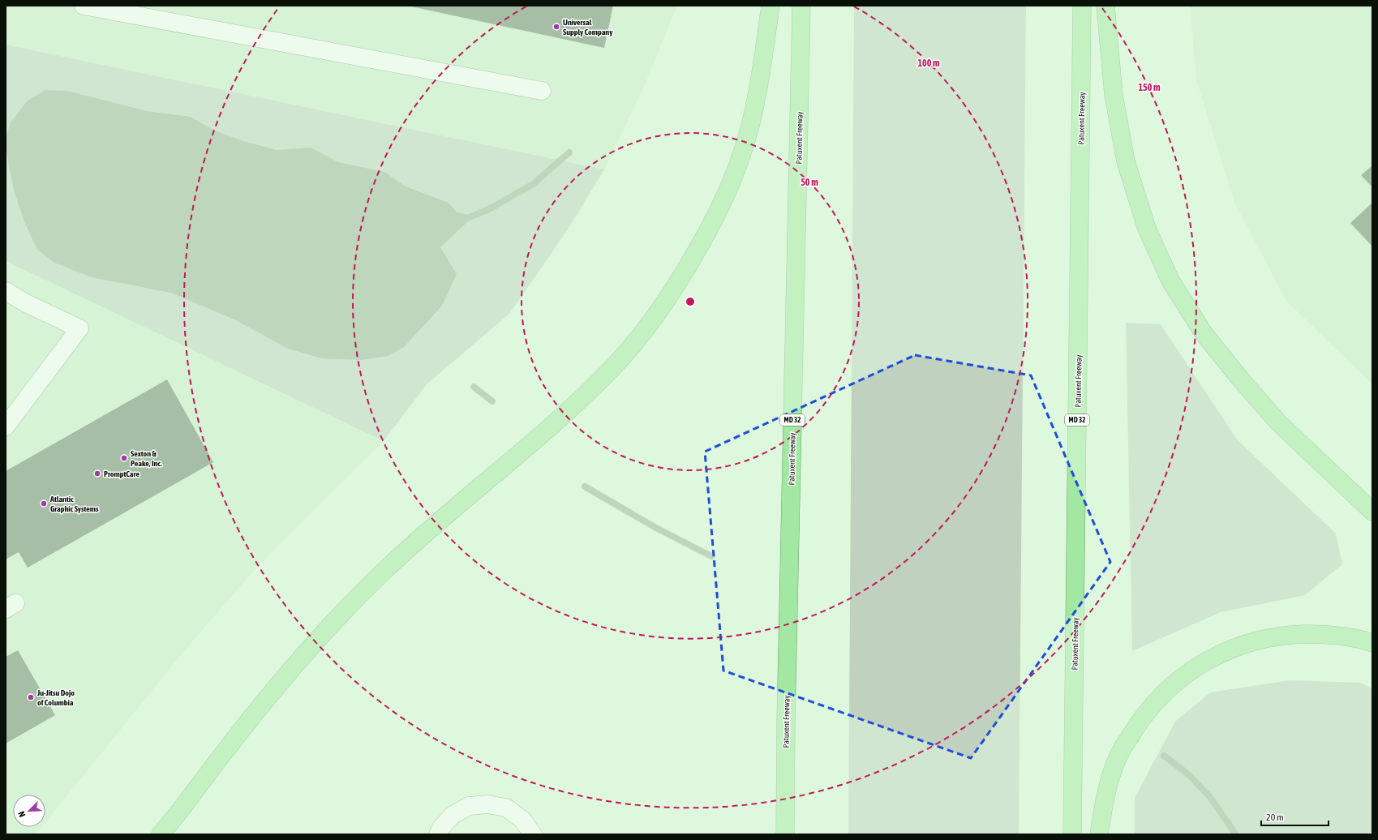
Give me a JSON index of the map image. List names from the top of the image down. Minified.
{"streets":{"highway":["Patuxent Freeway","MD 32"]},"places":["Universal Supply Company","Sexton & Peake, Inc.","PromptCare","Atlantic Graphic Systems","Ju-Jitsu Dojo of Columbia"],"scale_bar":"20 m","north":"bottom left","rings":["100 m","150 m","50 m"]}
